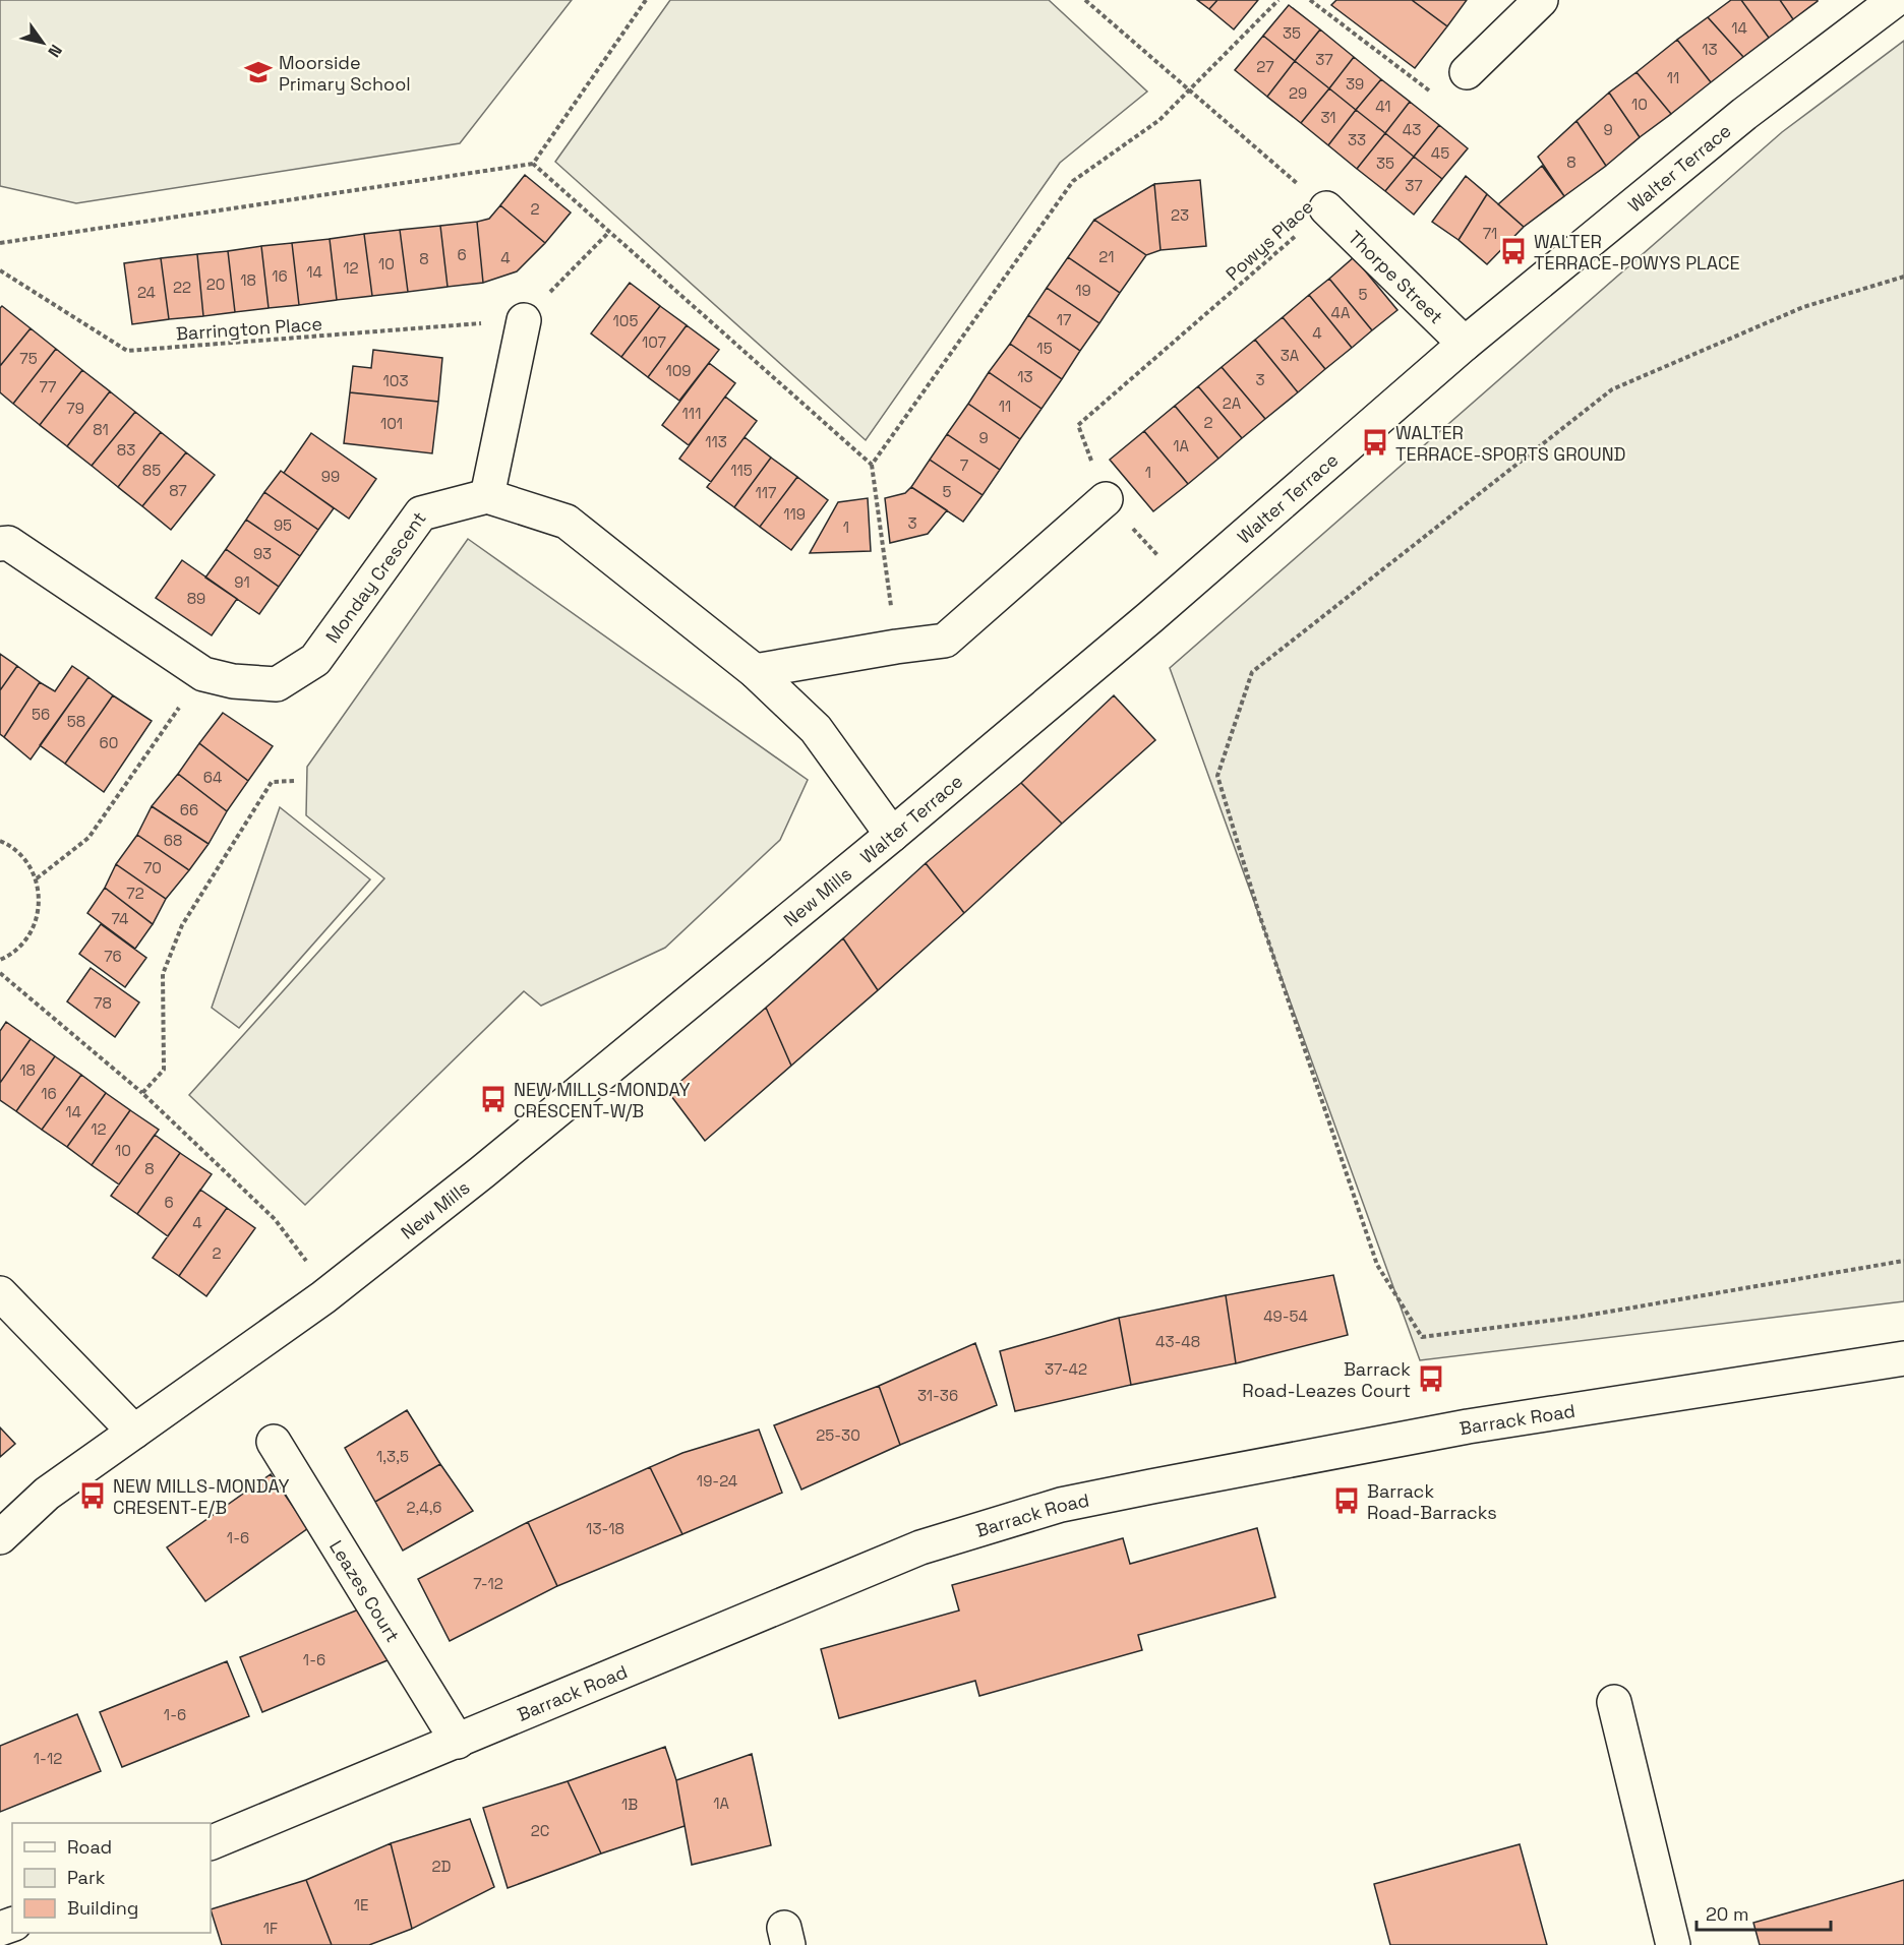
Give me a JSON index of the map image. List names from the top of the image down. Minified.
{"streets":{"street":["Walter Terrace","Thorpe Street","Monday Crescent","New Mills","Barrack Road","Leazes Court"],"path":["Powys Place","Barrington Place"]},"crossings":[["Walter Terrace","Thorpe Street"],["Walter Terrace","New Mills"],["Powys Place","Thorpe Street"],["Barrack Road","Leazes Court"]],"places":{"school or university":["Moorside Primary School"],"bus stop":["WALTER TERRACE-POWYS PLACE","WALTER TERRACE-SPORTS GROUND","NEW MILLS-MONDAY CRESCENT-W/B","Barrack Road-Leazes Court","NEW MILLS-MONDAY CRESENT-E/B","Barrack Road-Barracks"]},"house_numbers":["14","35","13","37","27","11","39","29","10","41","31","43","9","33","45","8","35","37","2","23","71","6","21","4","8","10","12","14","16","18","20","22","19","24","5","4A","17","105","4","107","15","3A","75","109","13","3","103","77","2A","11","79","111","2","101","81","9","113","1A","83","7","85","115","1","99","87","5","117","119","3","95","1","93","91","89","56","58","60","64","66","68","70","72","74","76","78","18","16","14","12","10","8","6","4","2","49-54","43-48","37-42","31-36","25-30","1,3,5","19-24","2,4,6","13-18","1-6","7-12","1-6","1-6","1-12","1A","1B","2C","2D","1E","1F"],"legend":["Road","Park","Building"],"scale_bar":"20 m","north":"bottom right"}
